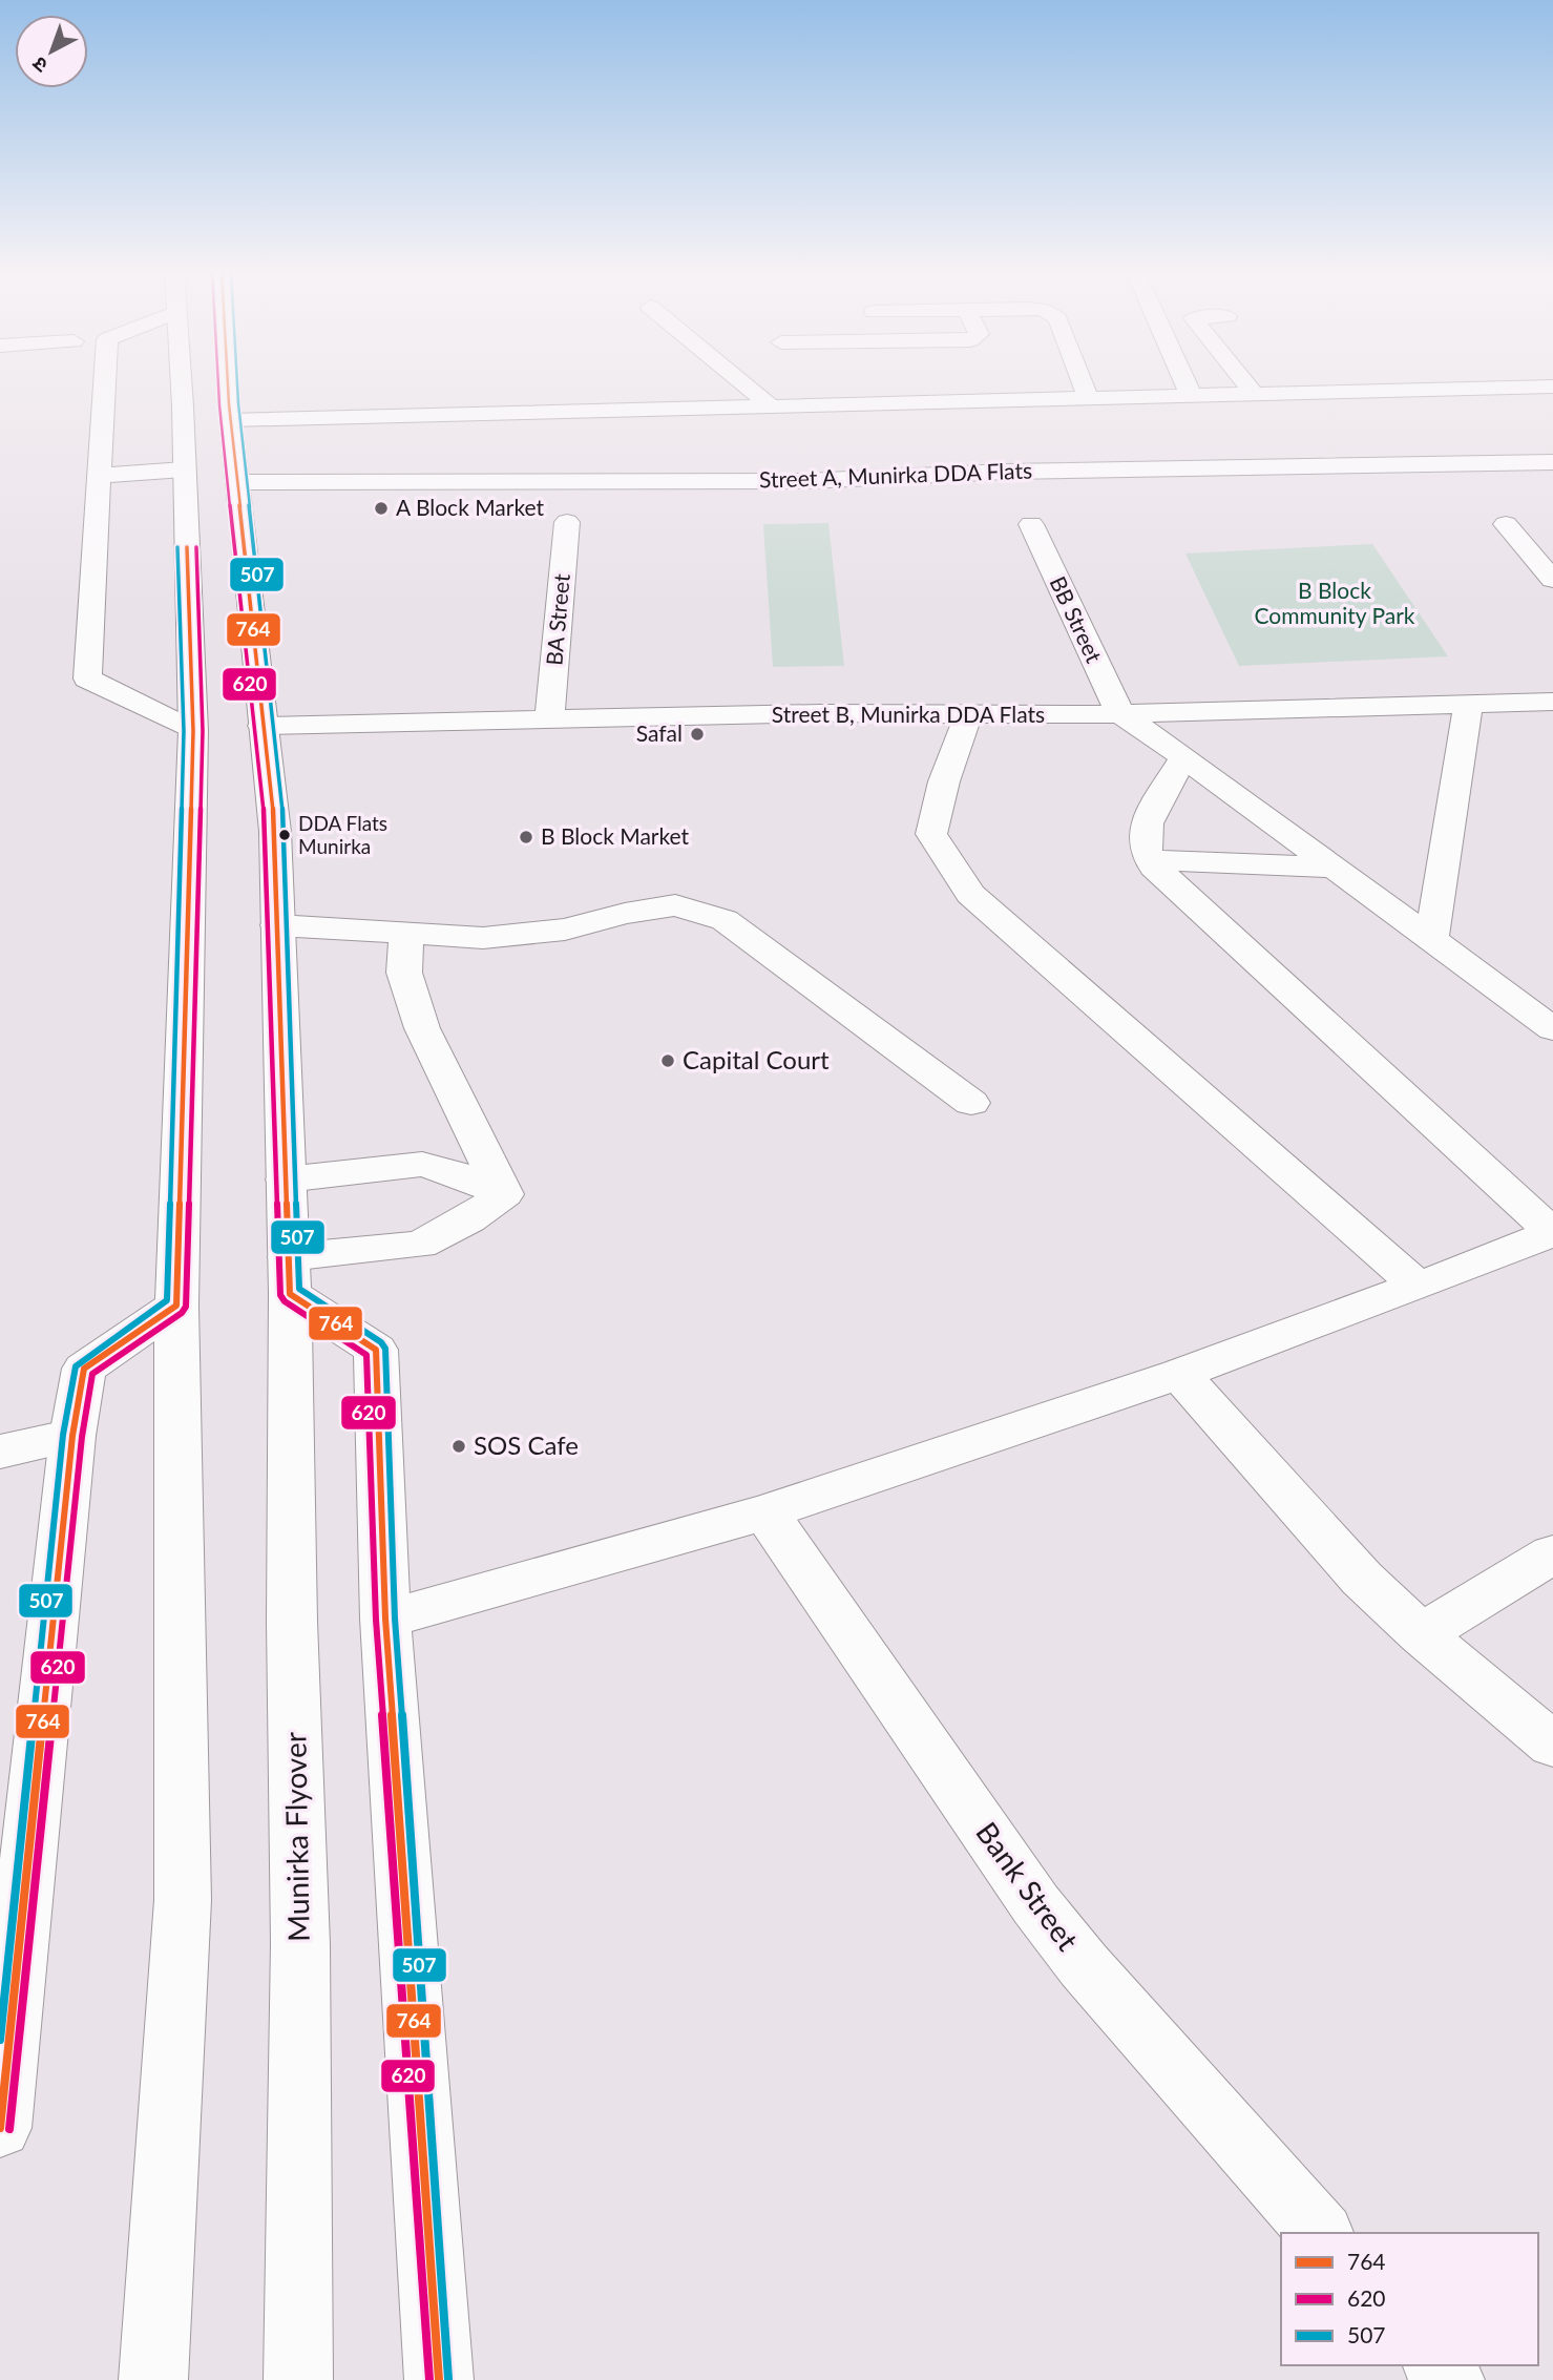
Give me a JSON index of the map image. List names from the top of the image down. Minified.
{"streets":{"street":["Street A, Munirka DDA Flats","BA Street","BB Street","Street B, Munirka DDA Flats","Munirka Flyover","Bank Street"]},"crossings":[["Street A, Munirka DDA Flats","Munirka Flyover"],["BA Street","Street B, Munirka DDA Flats"],["BB Street","Street B, Munirka DDA Flats"],["Street B, Munirka DDA Flats","Munirka Flyover"]],"parks":["B Block Community Park"],"places":["A Block Market","Safal","DDA Flats Munirka","B Block Market","Capital Court","SOS Cafe"],"lines":["transit line 764","transit line 620","transit line 507"],"legend":["764","620","507"],"north":"bottom left"}
